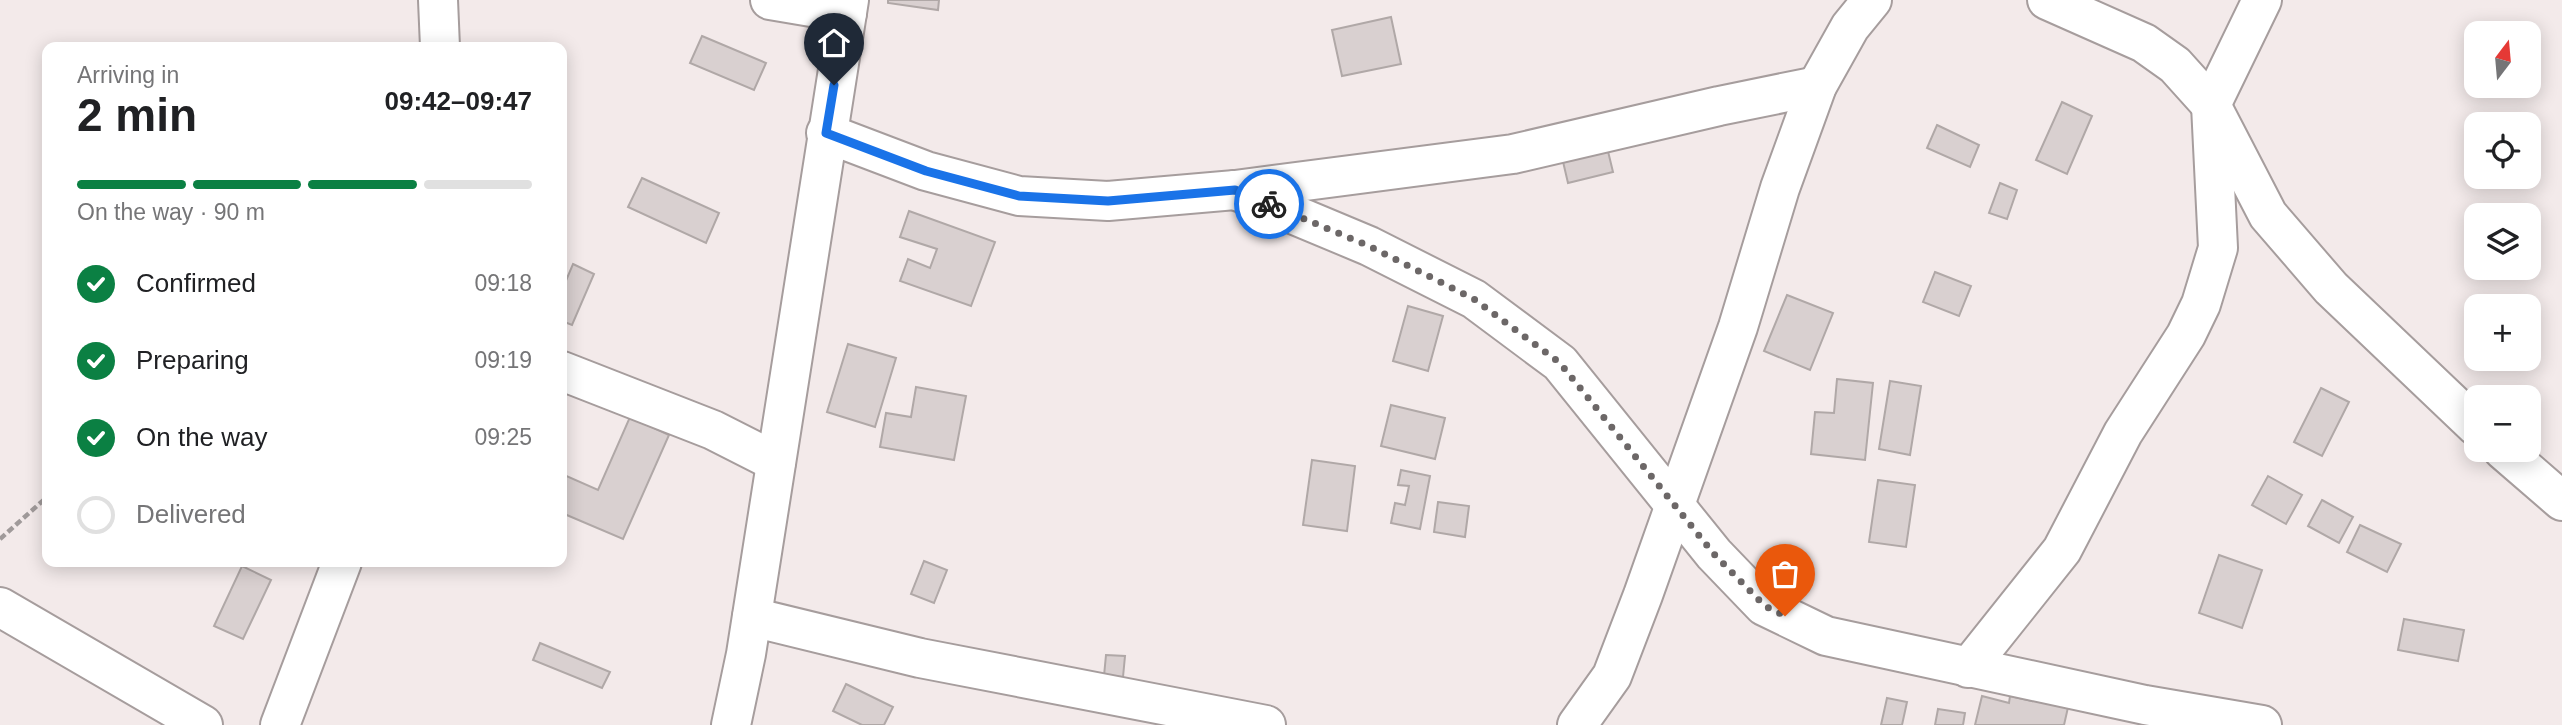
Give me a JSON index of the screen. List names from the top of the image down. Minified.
{"north":"top","page":{"map_buttons":["+","−"],"heading":["2 min","Arriving in","09:42–09:47"],"bar":"On the way · 90 m","list":[["Confirmed","09:18"],["Preparing","09:19"],["On the way","09:25"],"Delivered"]}}
